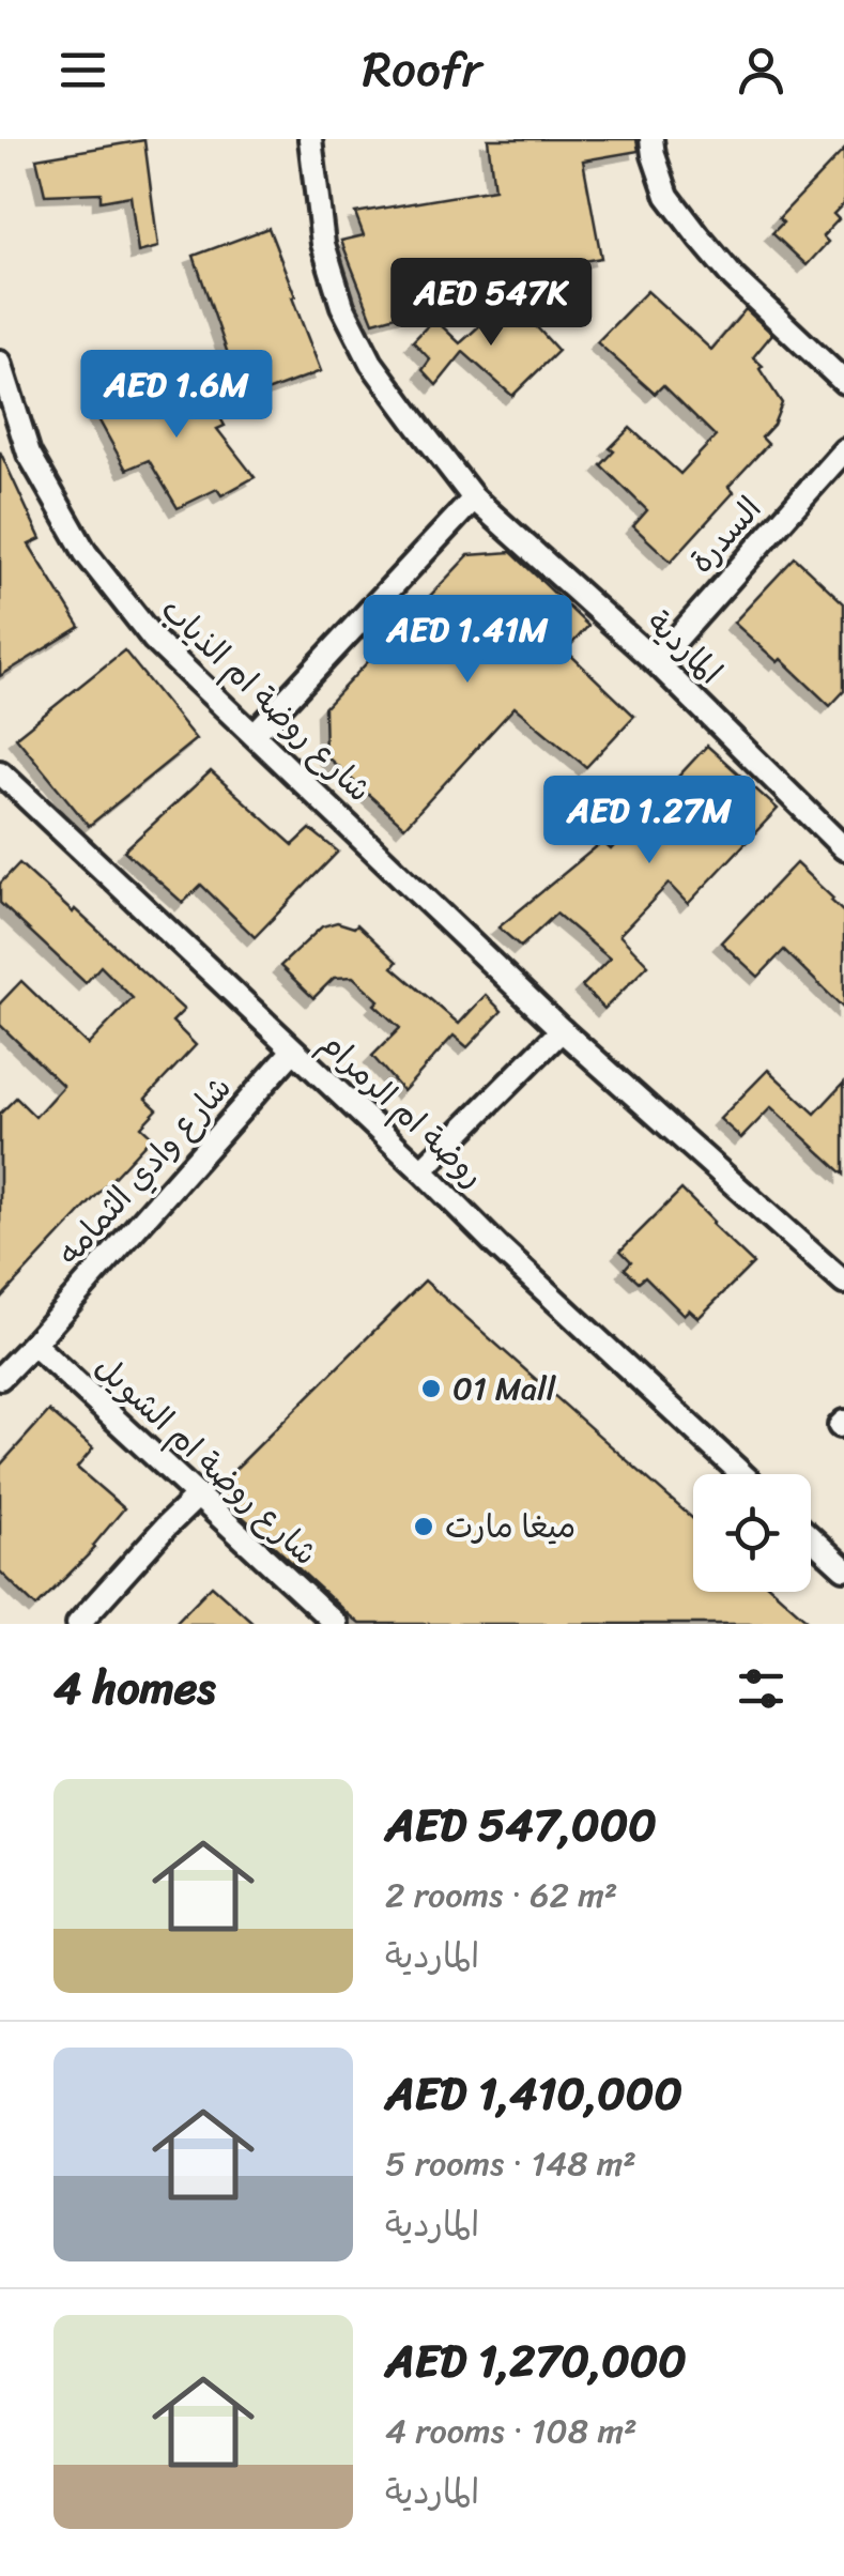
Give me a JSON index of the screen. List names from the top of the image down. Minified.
{"streets":{"street":["السدرة","الماردية","شارع روضة ام الذياب","روضة ام الرمرام","شارع وادي الثمامه","شارع روضة ام الشويل"]},"crossings":[["السدرة","الماردية"],["روضة ام الرمرام","شارع وادي الثمامه"],["شارع وادي الثمامه","شارع روضة ام الشويل"]],"places":["01 Mall","ميغا مارت"],"page":{"header":"Roofr","price":["AED 547K","AED 1.6M","AED 1.41M","AED 1.27M"],"heading":"4 homes","list":[{"name":"AED 547,000","note":"2 rooms · 62 m² · الماردية"},{"name":"AED 1,410,000","note":"5 rooms · 148 m² · الماردية"},{"name":"AED 1,270,000","note":"4 rooms · 108 m² · الماردية"}]}}
